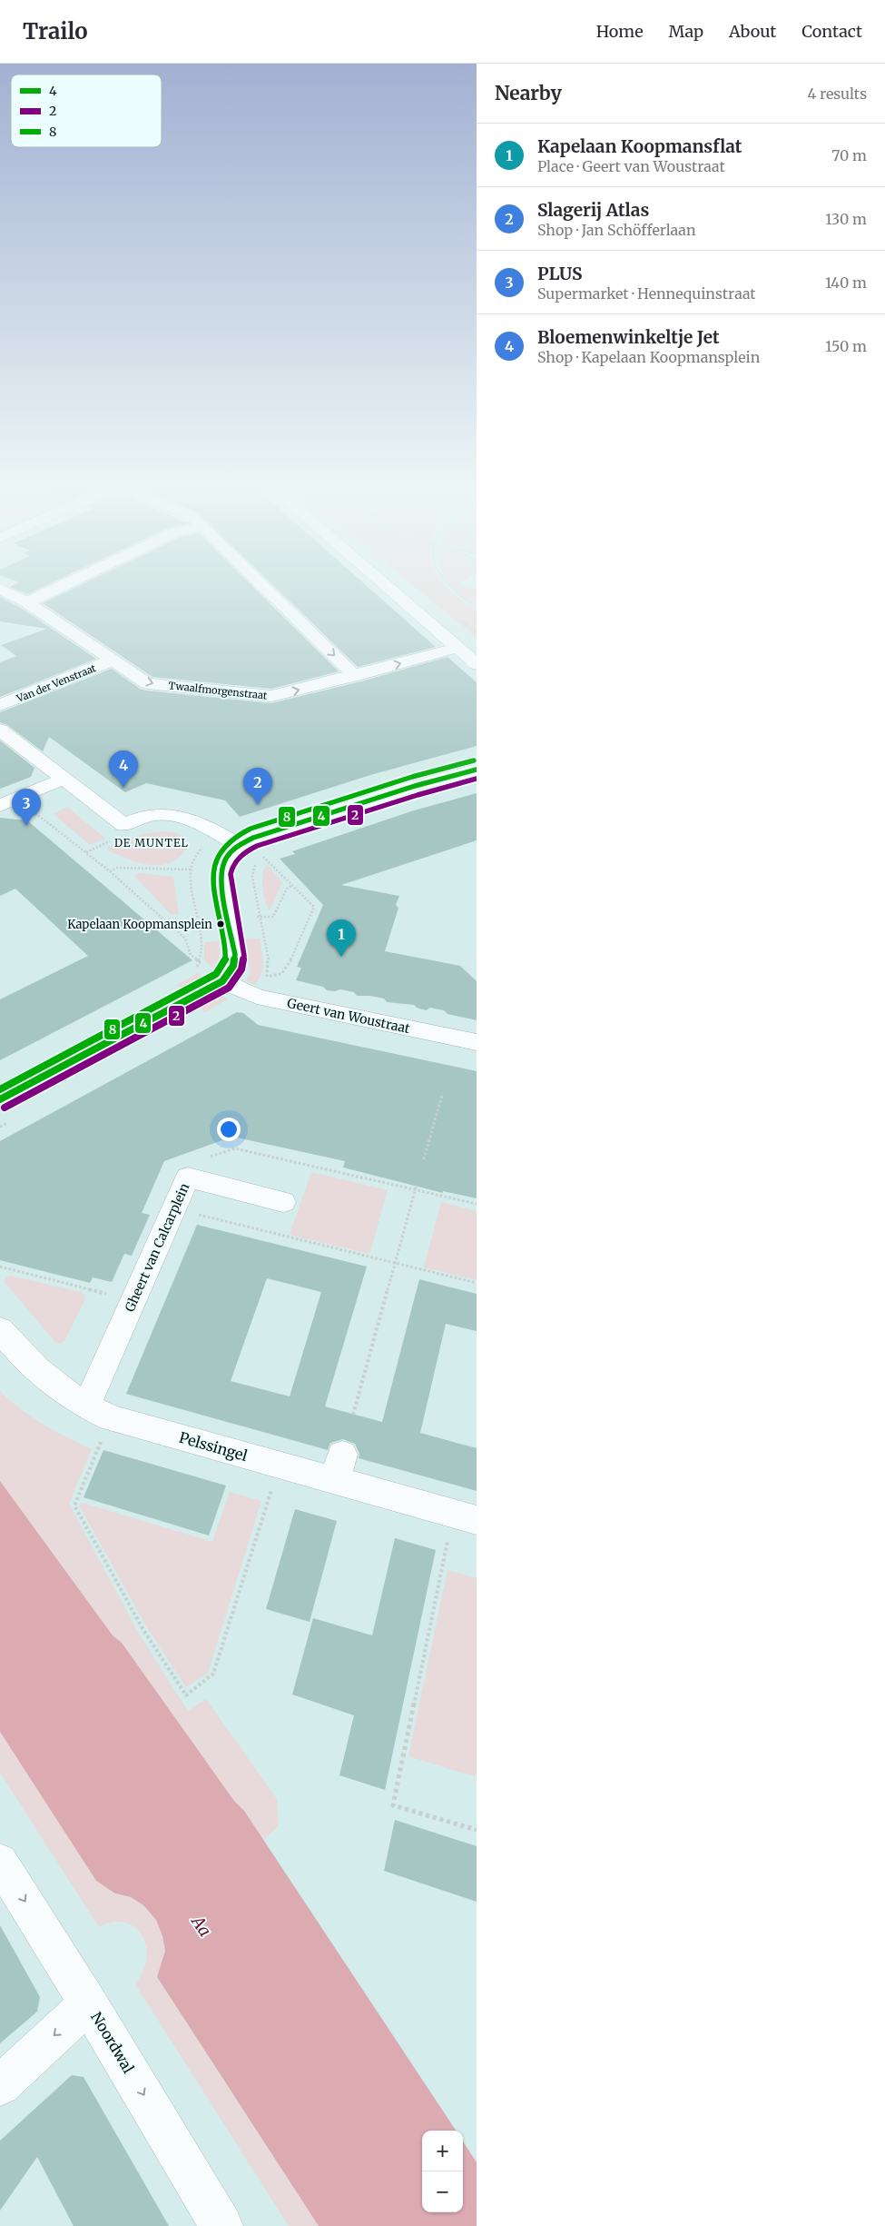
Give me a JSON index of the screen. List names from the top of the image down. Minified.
{"streets":{"street":["Van der Venstraat","Twaalfmorgenstraat","Geert van Woustraat","Gheert van Calcarplein","Pelssingel","Noordwal"]},"crossings":[["Van der Venstraat","Twaalfmorgenstraat"],["Gheert van Calcarplein","Pelssingel"]],"one_way":["Noordwal"],"districts":["DE MUNTEL"],"water":["Aa"],"places":["Kapelaan Koopmansplein"],"lines":["transit line 8","transit line 4","transit line 2"],"legend":["4","2","8"],"page":{"header":"Trailo","nav":["Home","Map","About","Contact"],"heading":["Nearby","4 results"],"list":[{"mark":"1","name":"Kapelaan Koopmansflat","note":"Place · Geert van Woustraat","value":"70 m"},{"mark":"2","name":"Slagerij Atlas","note":"Shop · Jan Schöfferlaan","value":"130 m"},{"mark":"3","name":"PLUS","note":"Supermarket · Hennequinstraat","value":"140 m"},{"mark":"4","name":"Bloemenwinkeltje Jet","note":"Shop · Kapelaan Koopmansplein","value":"150 m"}],"pins":["4","2","3","1"],"map_buttons":["+","−"]}}
